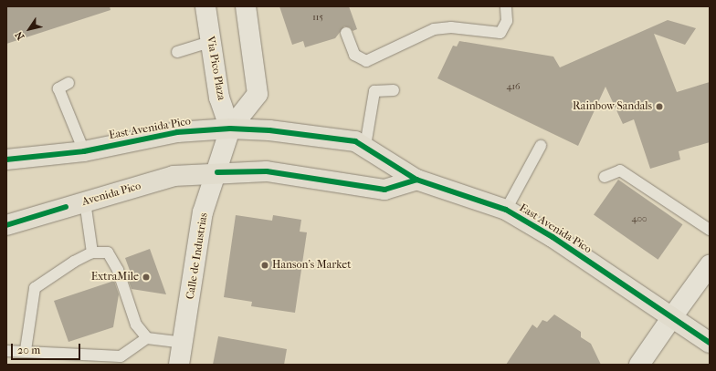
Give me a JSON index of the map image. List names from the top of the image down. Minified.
{"streets":{"main road":["East Avenida Pico","Avenida Pico"],"street":["Via Pico Plaza","Calle de Industrias"]},"crossings":[["Via Pico Plaza","East Avenida Pico"],["Via Pico Plaza","Calle de Industrias"],["East Avenida Pico","Calle de Industrias"],["Avenida Pico","Calle de Industrias"]],"places":["Rainbow Sandals","Hanson's Market","ExtraMile"],"house_numbers":["115","416","400"],"scale_bar":"20 m","north":"bottom left"}
